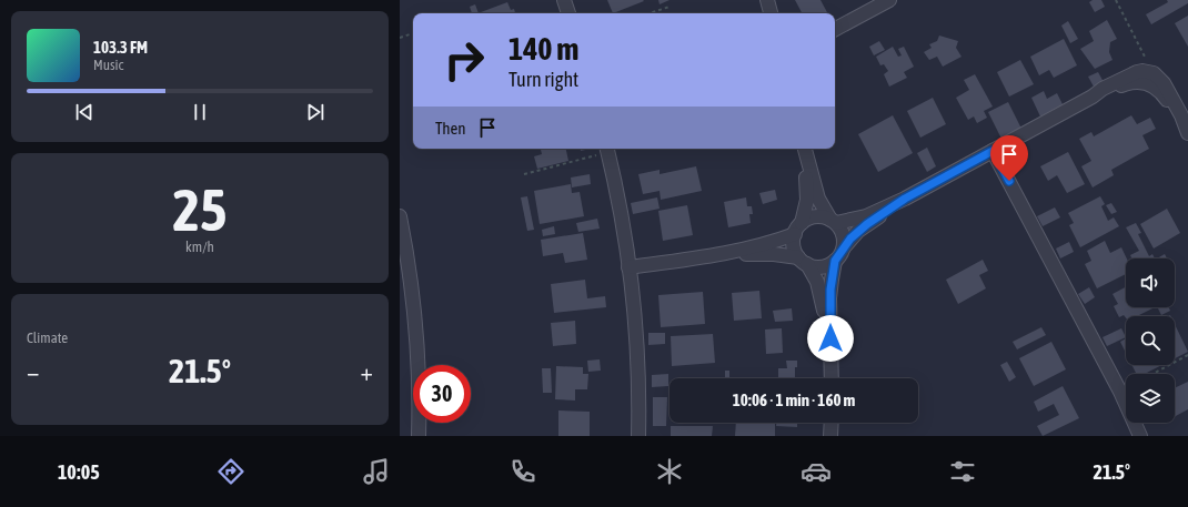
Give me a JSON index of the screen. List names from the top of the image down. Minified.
{"page":{"turn":["140 m","Turn right"],"song":["103.3 FM","Music"],"then":"Then","tile":[["25","km/h"],"Climate"],"heat":["−","21.5°","+"],"limit":"30","trip":"10:06 · 1 min · 160 m","tabs":["10:05","21.5°"]}}
